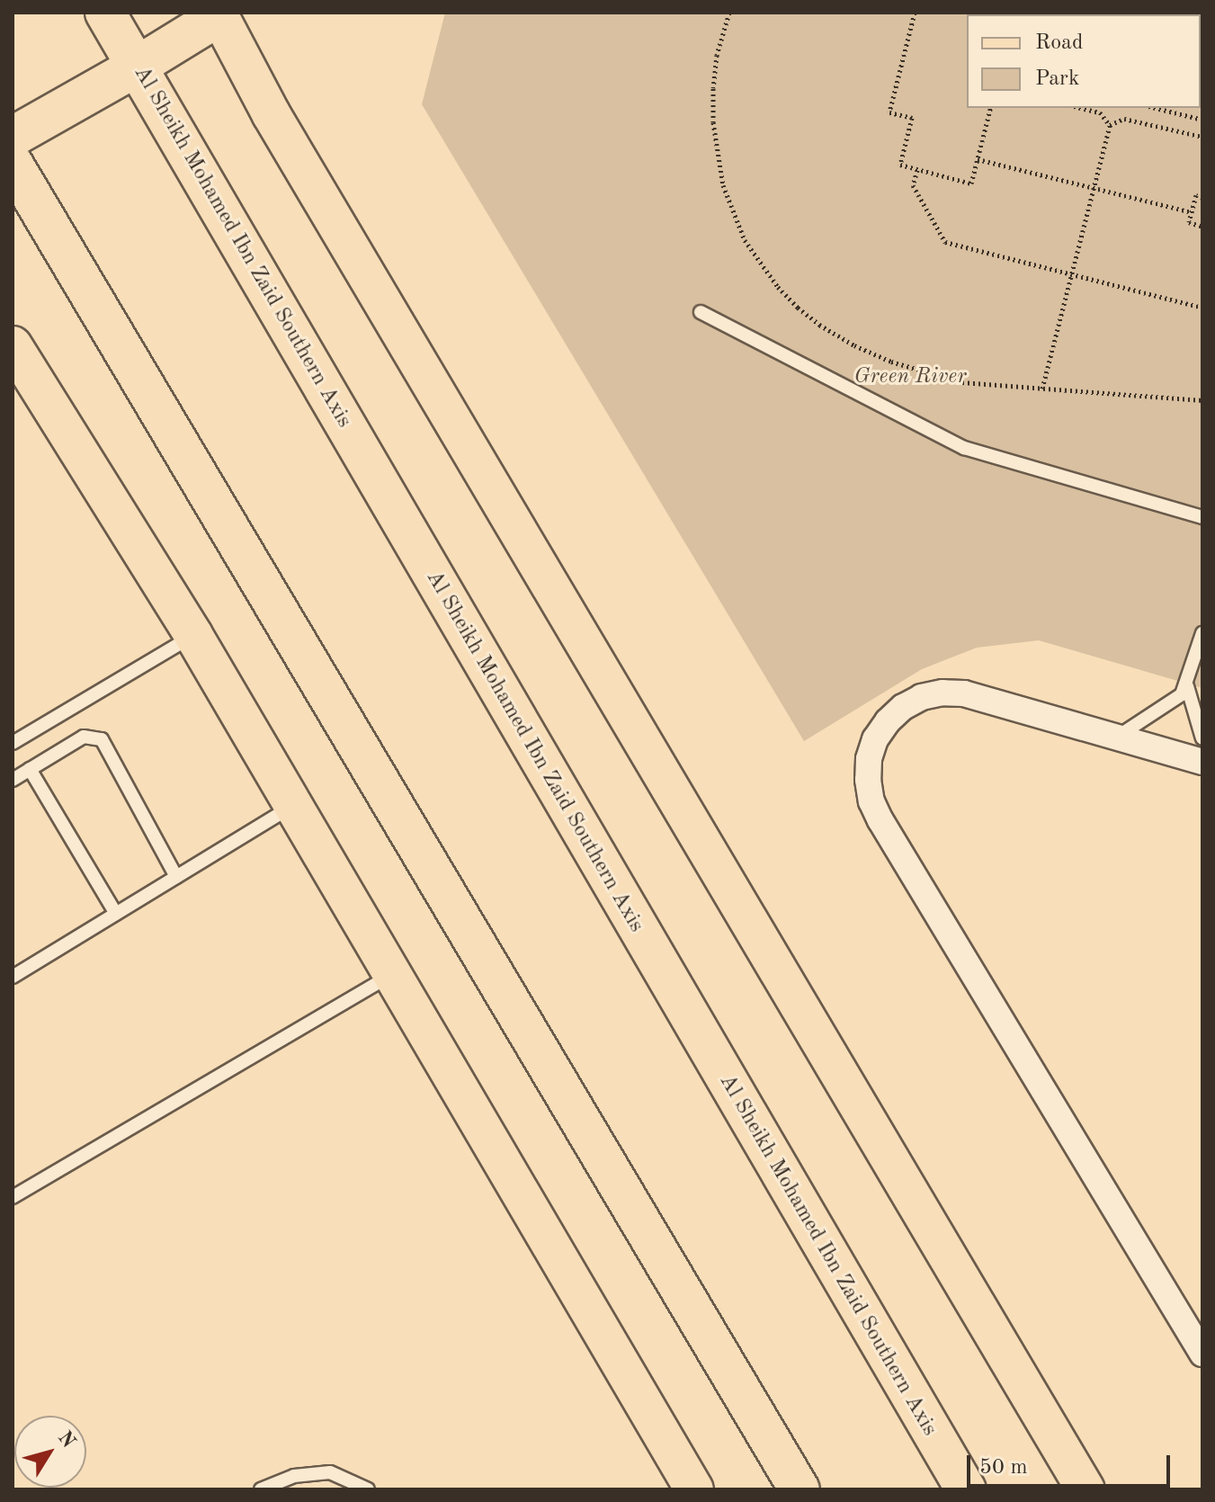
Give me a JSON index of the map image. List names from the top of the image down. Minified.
{"streets":{"highway":["Al Sheikh Mohamed Ibn Zaid Southern Axis"]},"parks":["Green River"],"legend":["Road","Park"],"scale_bar":"50 m","north":"top right"}
